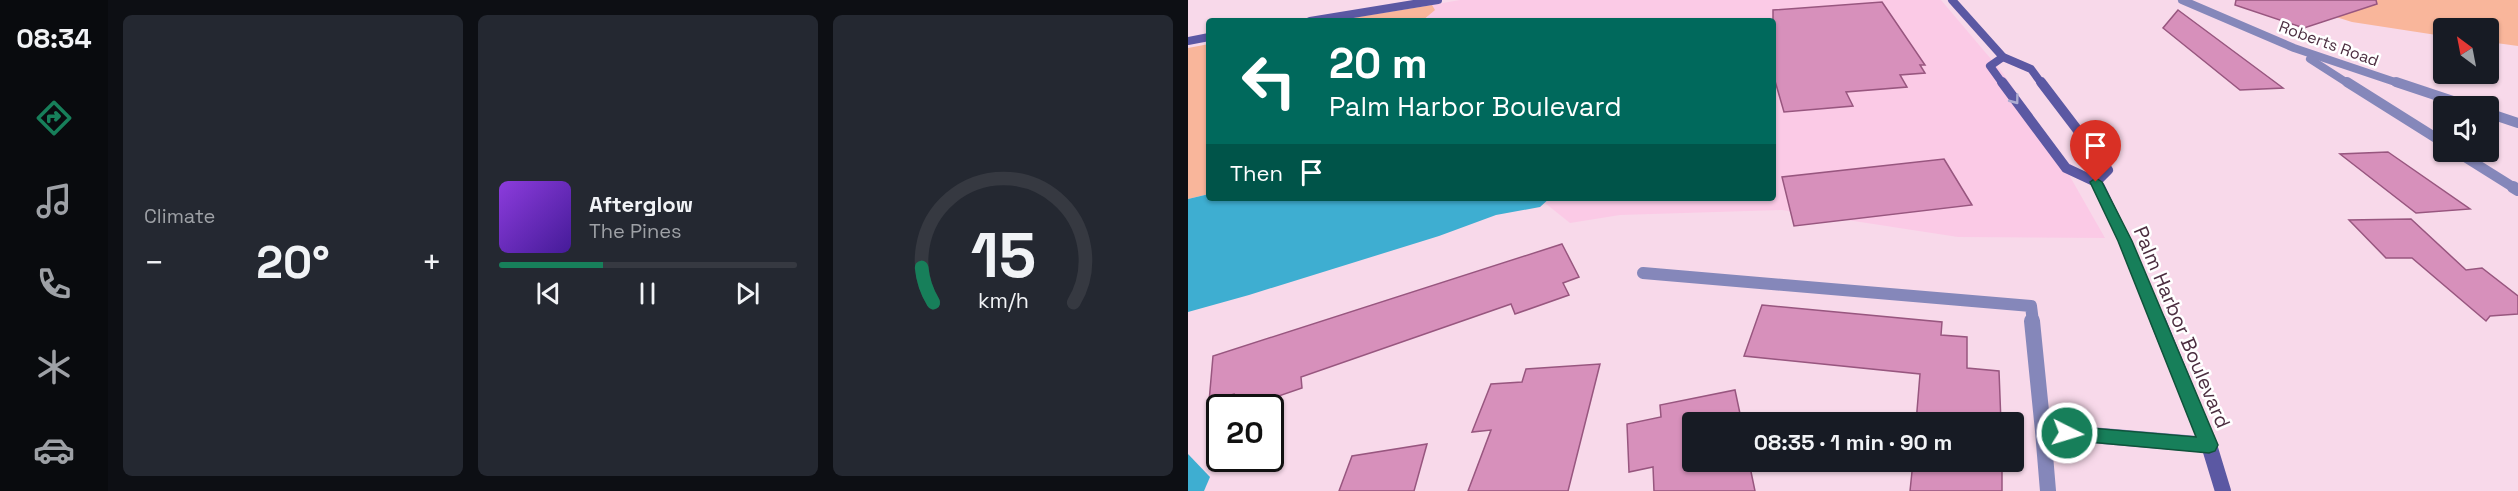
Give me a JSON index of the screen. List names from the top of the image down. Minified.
{"streets":{"main road":["Palm Harbor Boulevard"],"street":["Roberts Road"]},"north":"top left","page":{"tabs":"08:34","tile":"Climate","turn":["20 m","Palm Harbor Boulevard"],"then":"Then","song":["Afterglow","The Pines"],"heat":["−","20°","+"],"limit":"20","trip":"08:35 · 1 min · 90 m","gauge":["15","km/h"]}}
